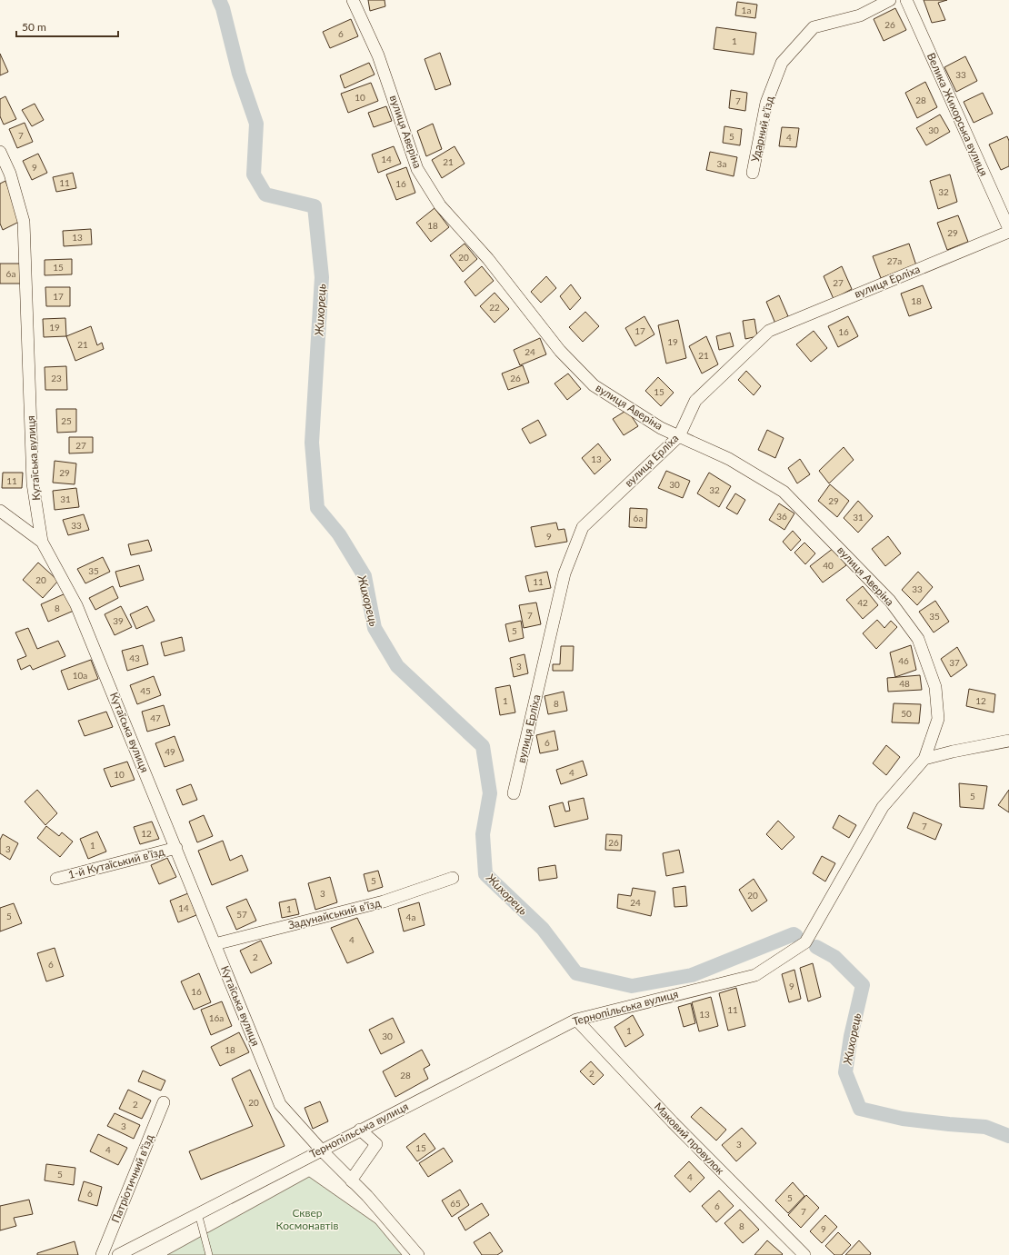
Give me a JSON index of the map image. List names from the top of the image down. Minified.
{"streets":{"street":["Велика Жихорська вулиця","Ударний в’їзд","вулиця Аверіна","вулиця Ерліха","Кутаїська вулиця","1-й Кутаїський в’їзд","Задунайський в’їзд","Тернопільська вулиця","Маковий провулок","Патріотичний в’їзд"]},"crossings":[["вулиця Аверіна","вулиця Ерліха"],["вулиця Аверіна","Тернопільська вулиця"],["Кутаїська вулиця","1-й Кутаїський в’їзд"],["Кутаїська вулиця","Задунайський в’їзд"],["Кутаїська вулиця","Тернопільська вулиця"],["Тернопільська вулиця","Маковий провулок"]],"water":["Жихорець"],"parks":["Сквер Космонавтів"],"house_numbers":["1а","26","6","1","33","10","28","7","30","7","5","4","14","21","3а","9","11","16","32","18","29","13","20","27а","15","6а","27","17","18","22","19","17","16","19","21","24","21","23","26","15","25","27","13","29","11","30","32","31","29","36","31","6а","33","9","40","35","20","11","33","42","8","7","35","39","5","43","46","37","3","10а","48","45","1","12","8","50","47","6","49","4","10","5","7","12","26","1","3","5","3","20","24","14","1","57","5","4а","4","2","6","9","16","11","13","16а","1","30","18","2","28","20","2","3","3","15","4","5","4","6","5","65","6","7","8","9"],"scale_bar":"50 m"}
